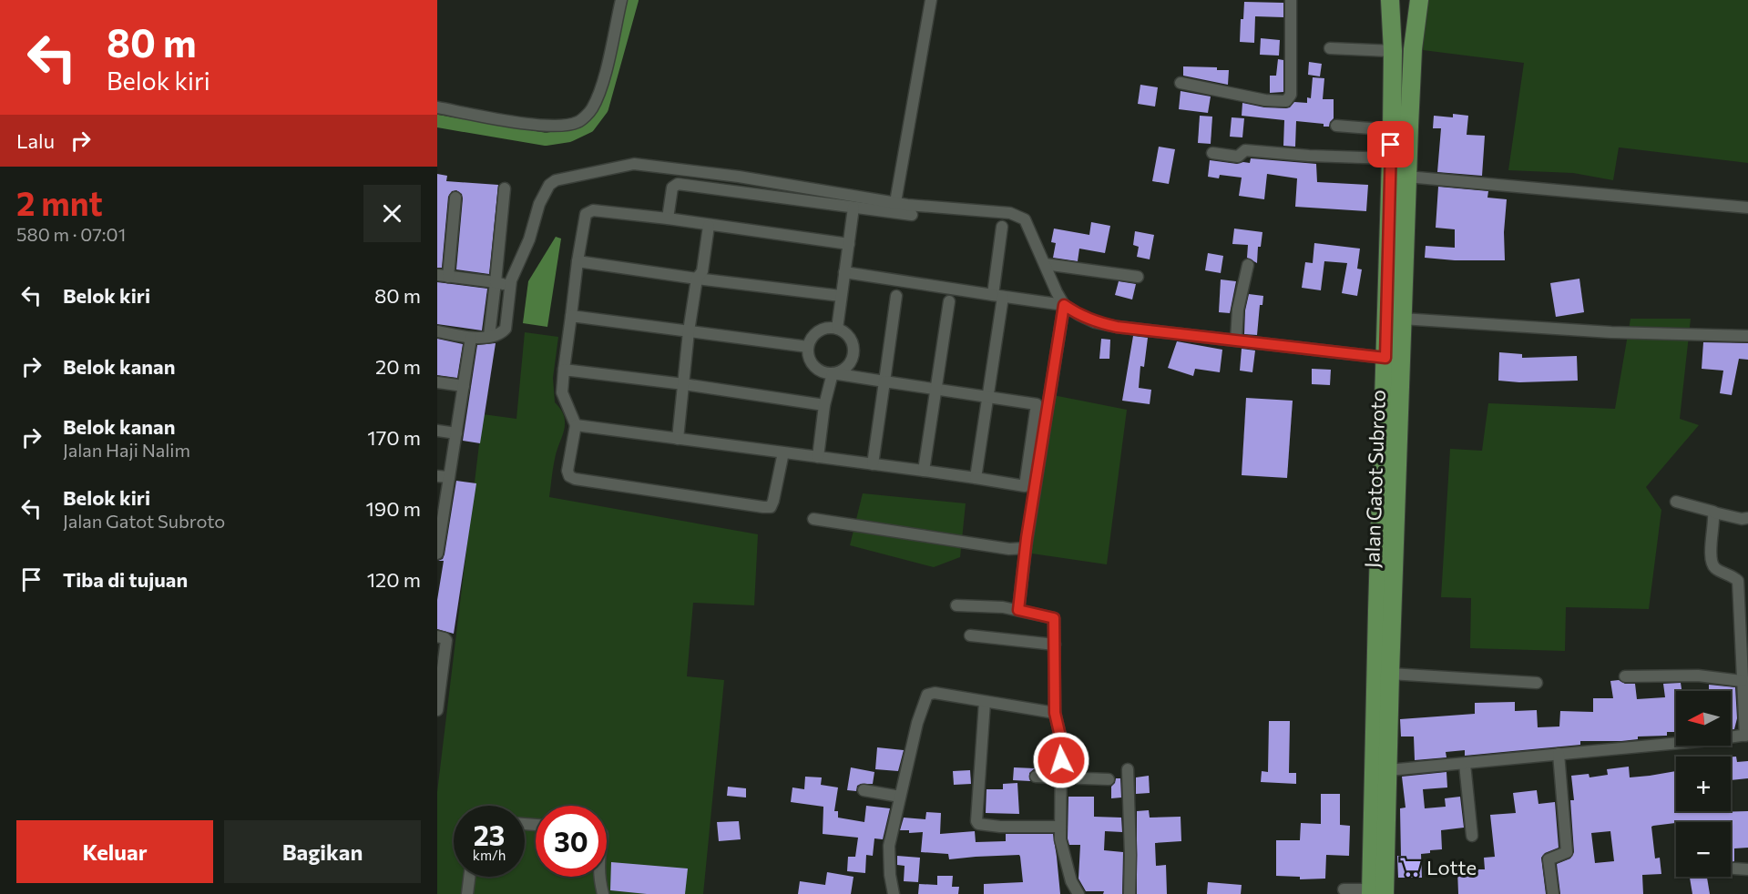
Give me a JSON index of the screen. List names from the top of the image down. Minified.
{"streets":{"highway":["Jalan Gatot Subroto"]},"places":{"supermarket":["Lotte"]},"north":"left","page":{"turn":["80 m","Belok kiri"],"then":"Lalu","heading":["2 mnt","580 m · 07:01"],"list":[{"name":"Belok kiri","value":"80 m"},{"name":"Belok kanan","value":"20 m"},{"name":"Belok kanan","note":"Jalan Haji Nalim","value":"170 m"},{"name":"Belok kiri","note":"Jalan Gatot Subroto","value":"190 m"},{"name":"Tiba di tujuan","value":"120 m"}],"map_buttons":["+","−"],"speed":"23 km/h","limit":"30","buttons":["Keluar","Bagikan"]}}
